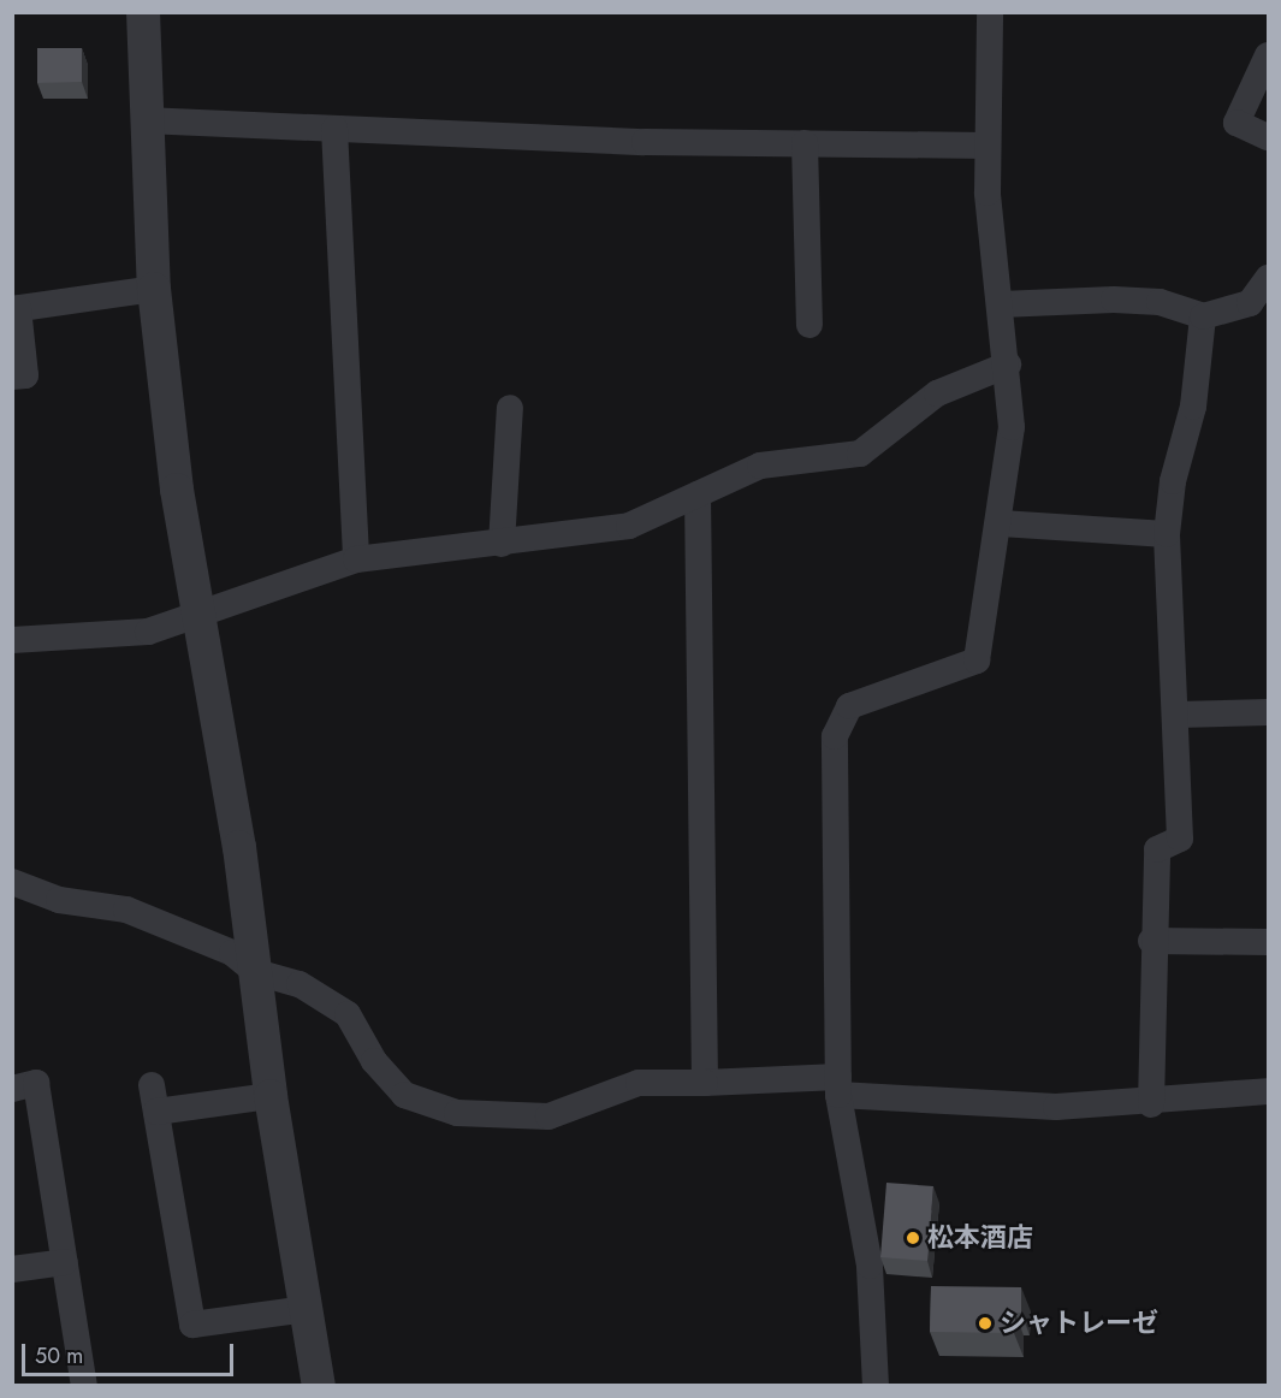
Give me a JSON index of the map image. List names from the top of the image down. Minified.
{"places":["松本酒店","シャトレーゼ"],"scale_bar":"50 m"}
